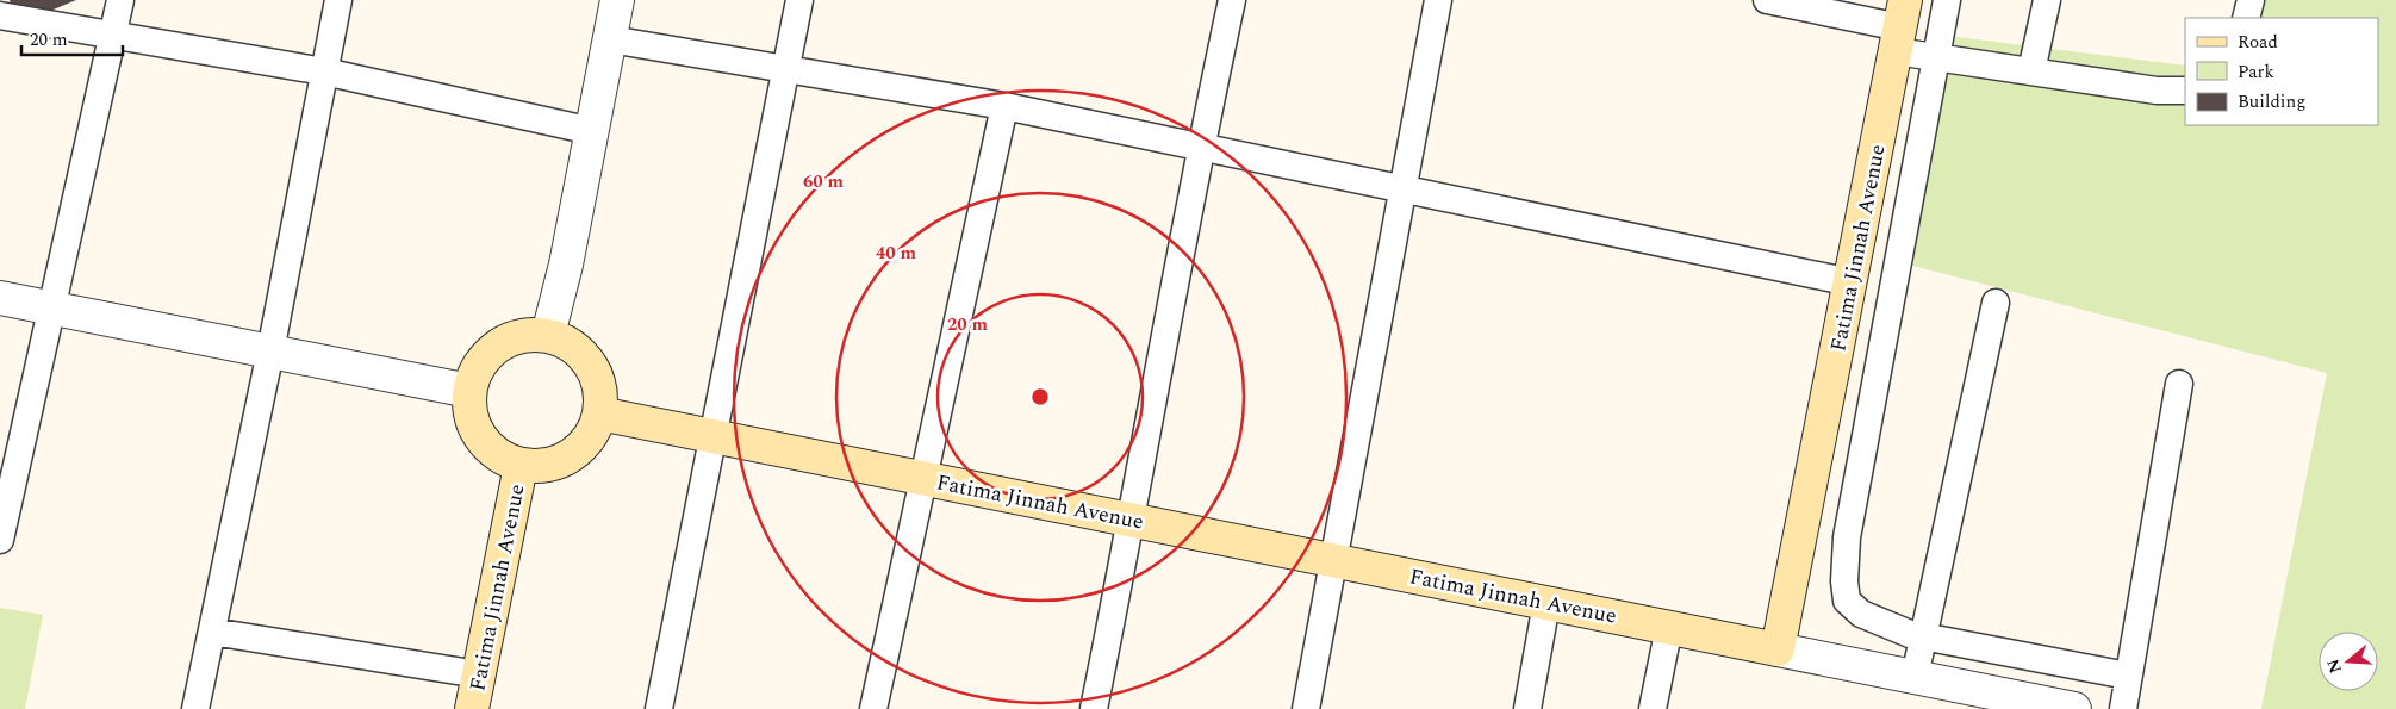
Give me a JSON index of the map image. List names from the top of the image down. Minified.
{"streets":{"main road":["Fatima Jinnah Avenue"]},"legend":["Road","Park","Building"],"scale_bar":"20 m","north":"left","rings":["60 m","40 m","20 m"]}
